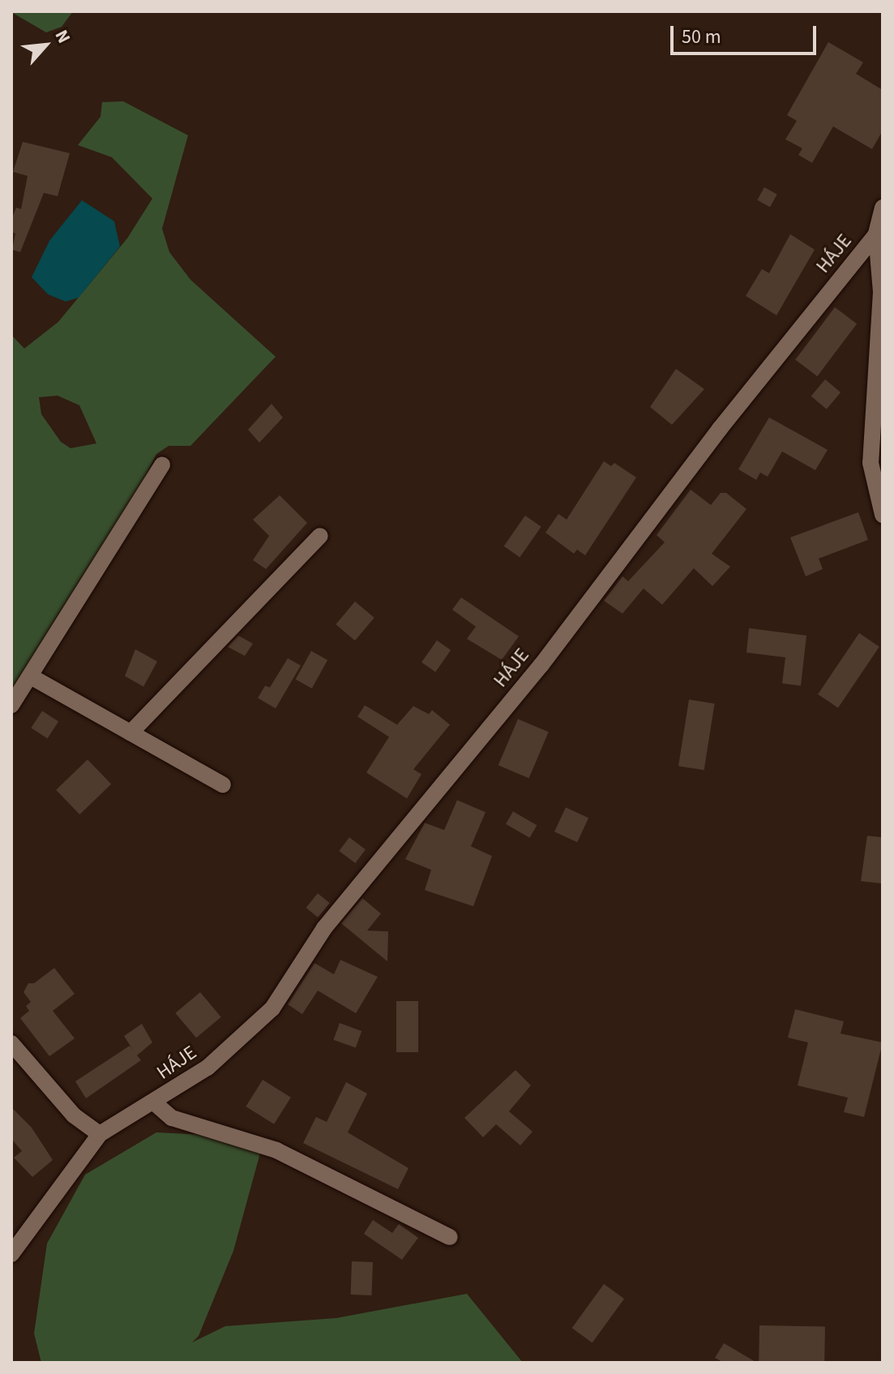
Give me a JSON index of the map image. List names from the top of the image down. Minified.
{"streets":{"street":["HÁJE"]},"scale_bar":"50 m","north":"top right"}
